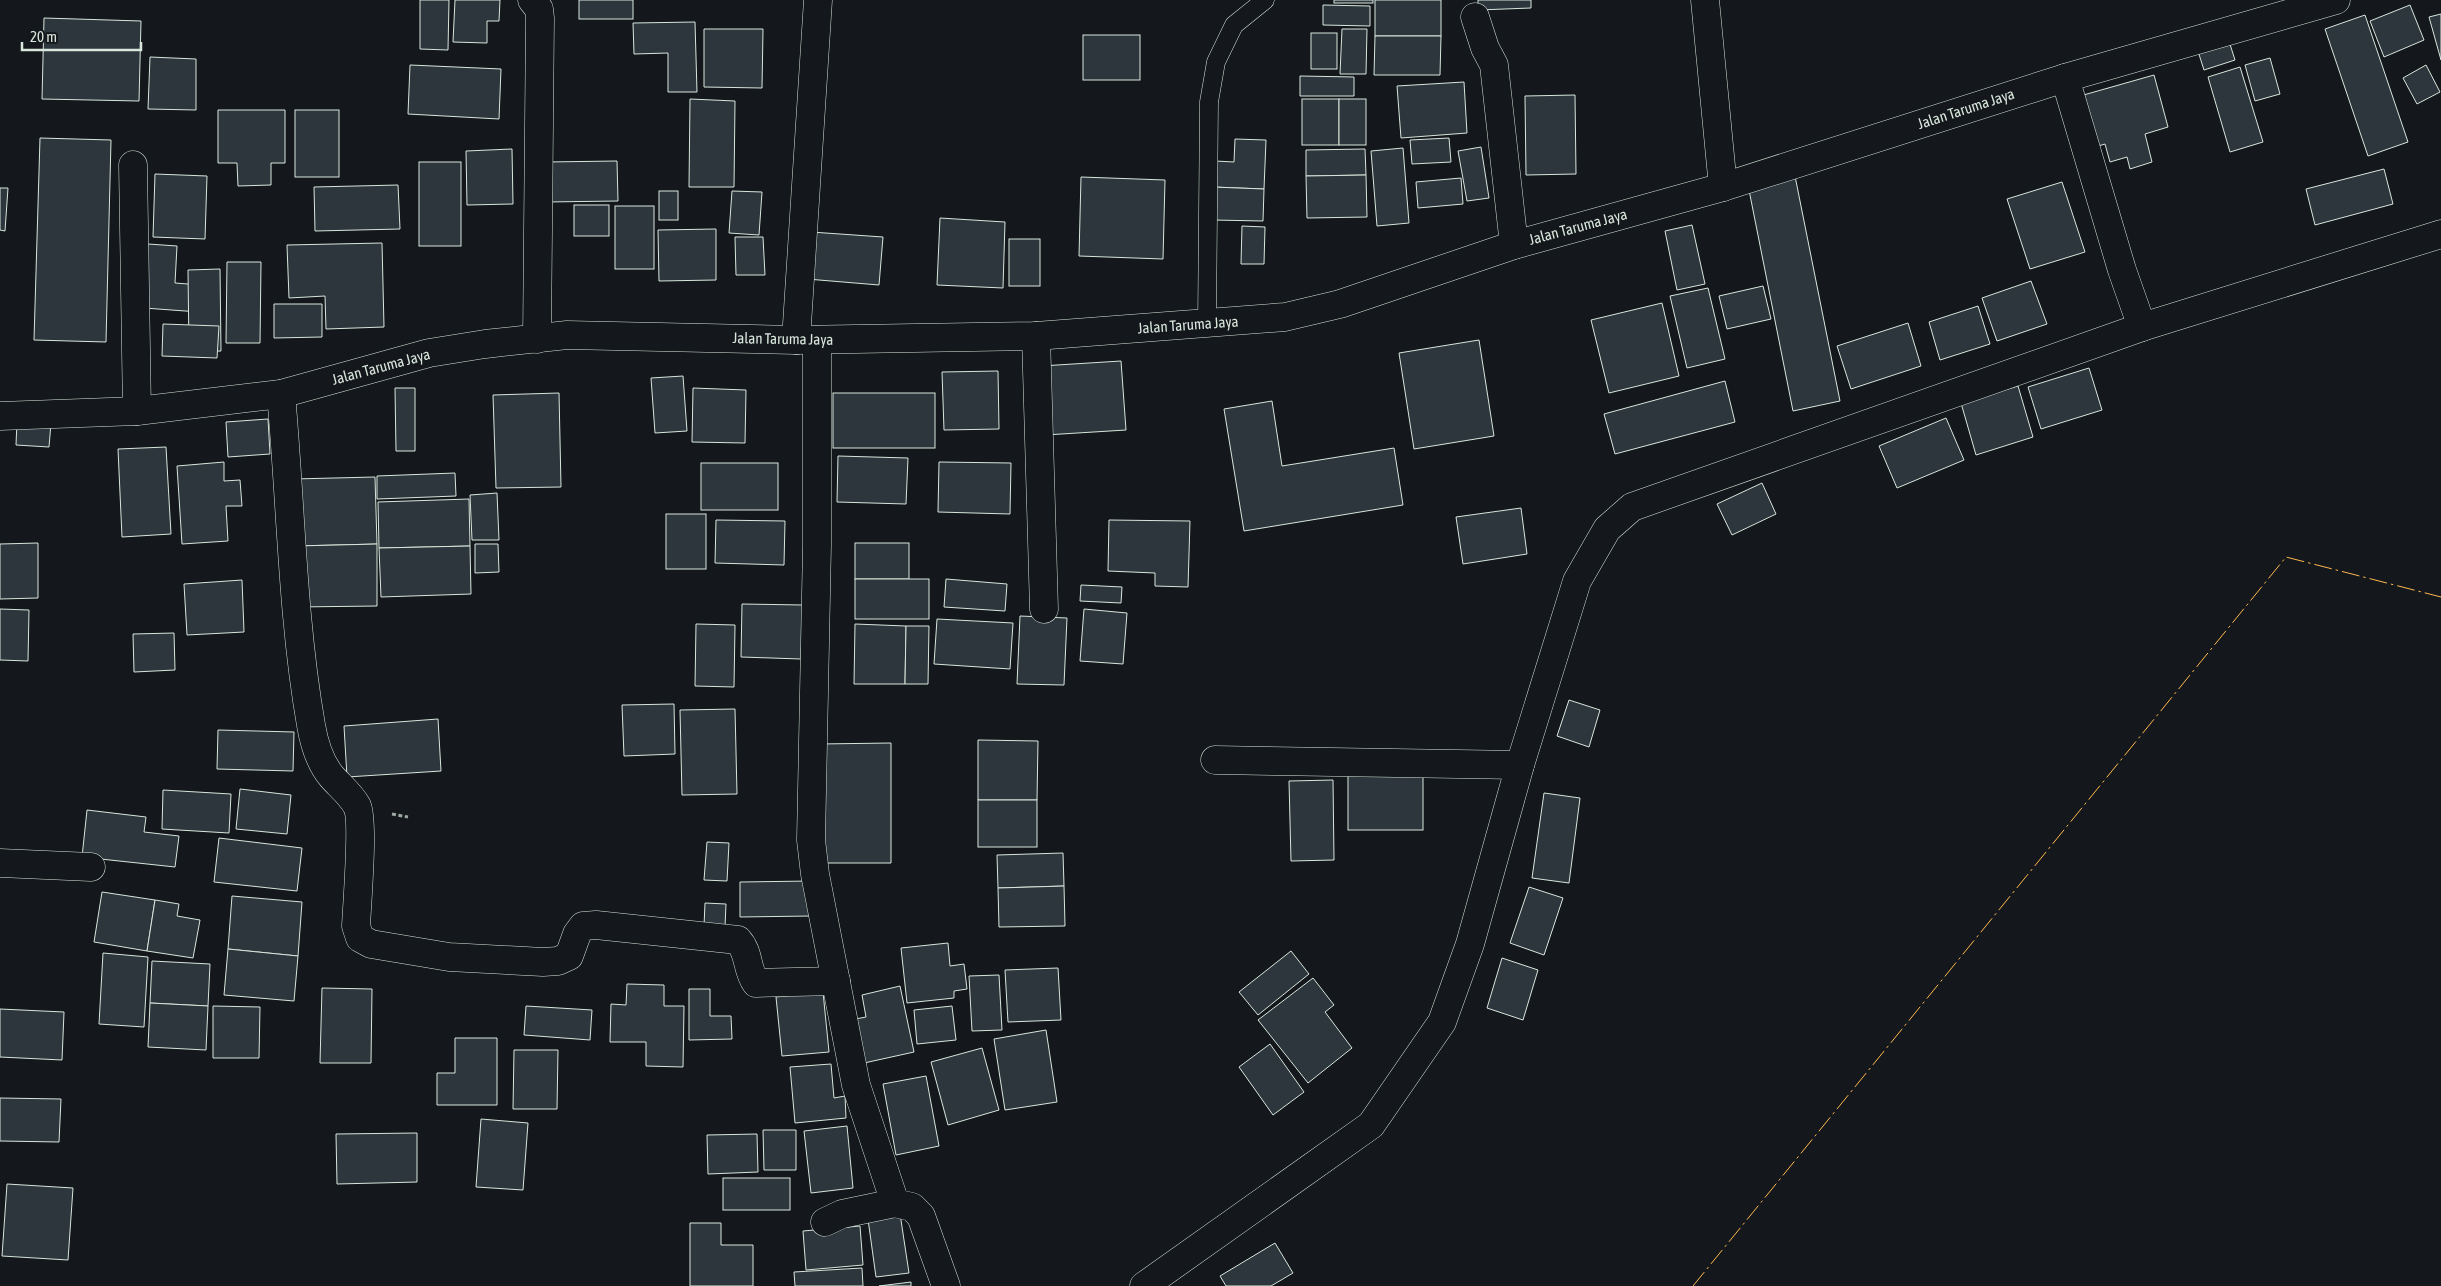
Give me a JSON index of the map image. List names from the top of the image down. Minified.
{"streets":{"street":["Jalan Taruma Jaya"]},"scale_bar":"20 m"}
